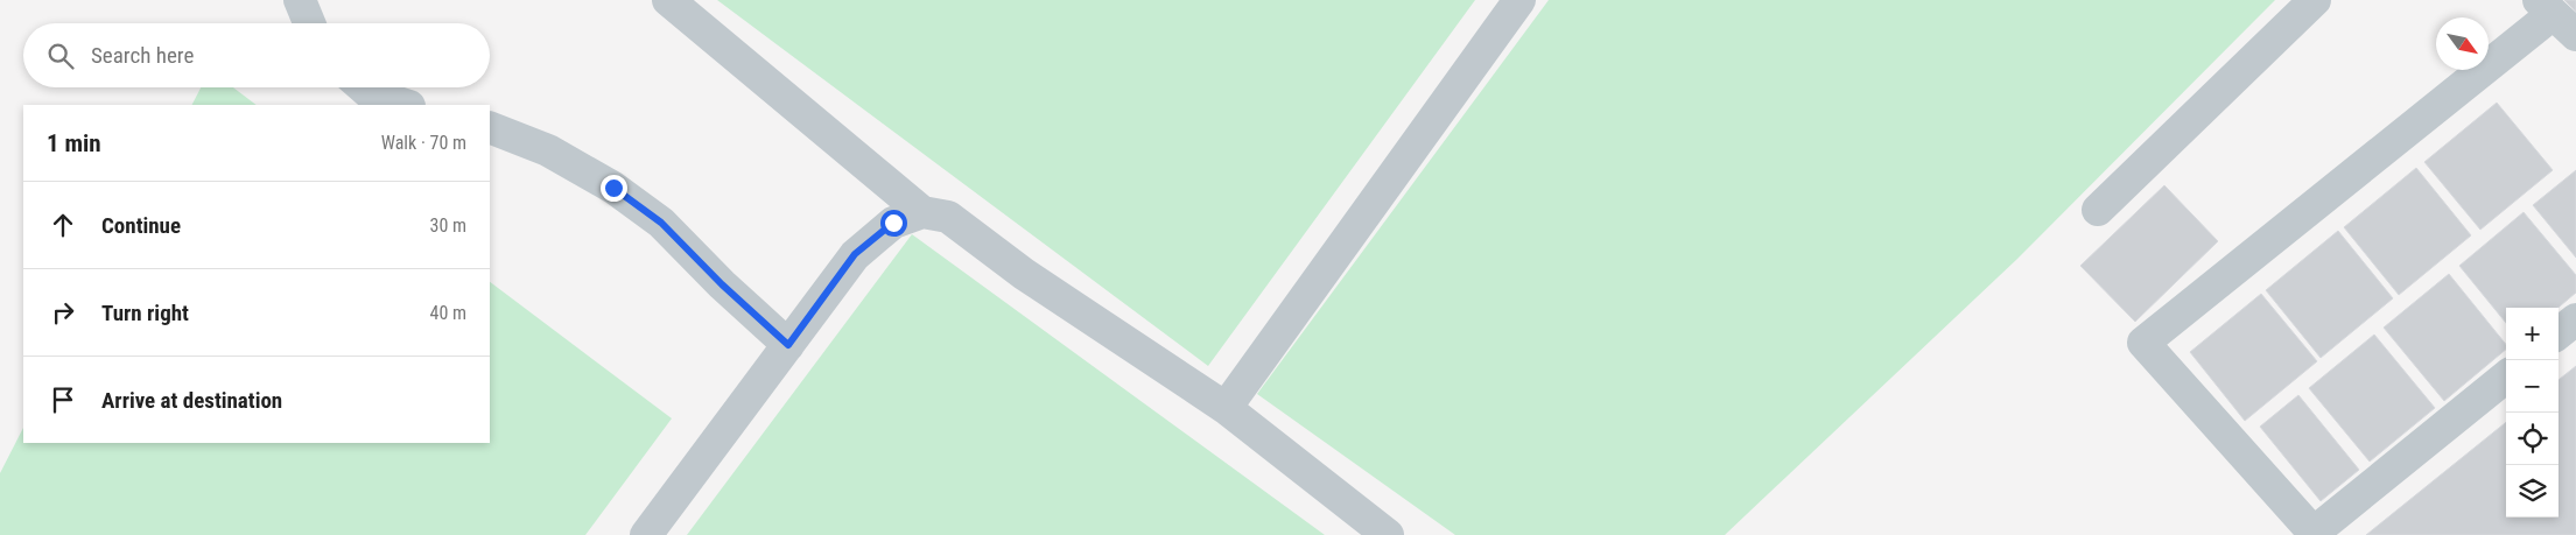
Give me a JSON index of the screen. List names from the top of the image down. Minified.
{"north":"bottom right","page":{"search":"Search here","heading":["1 min","Walk · 70 m"],"list":[["Continue","30 m"],["Turn right","40 m"],"Arrive at destination"],"map_buttons":["+","−"]}}
